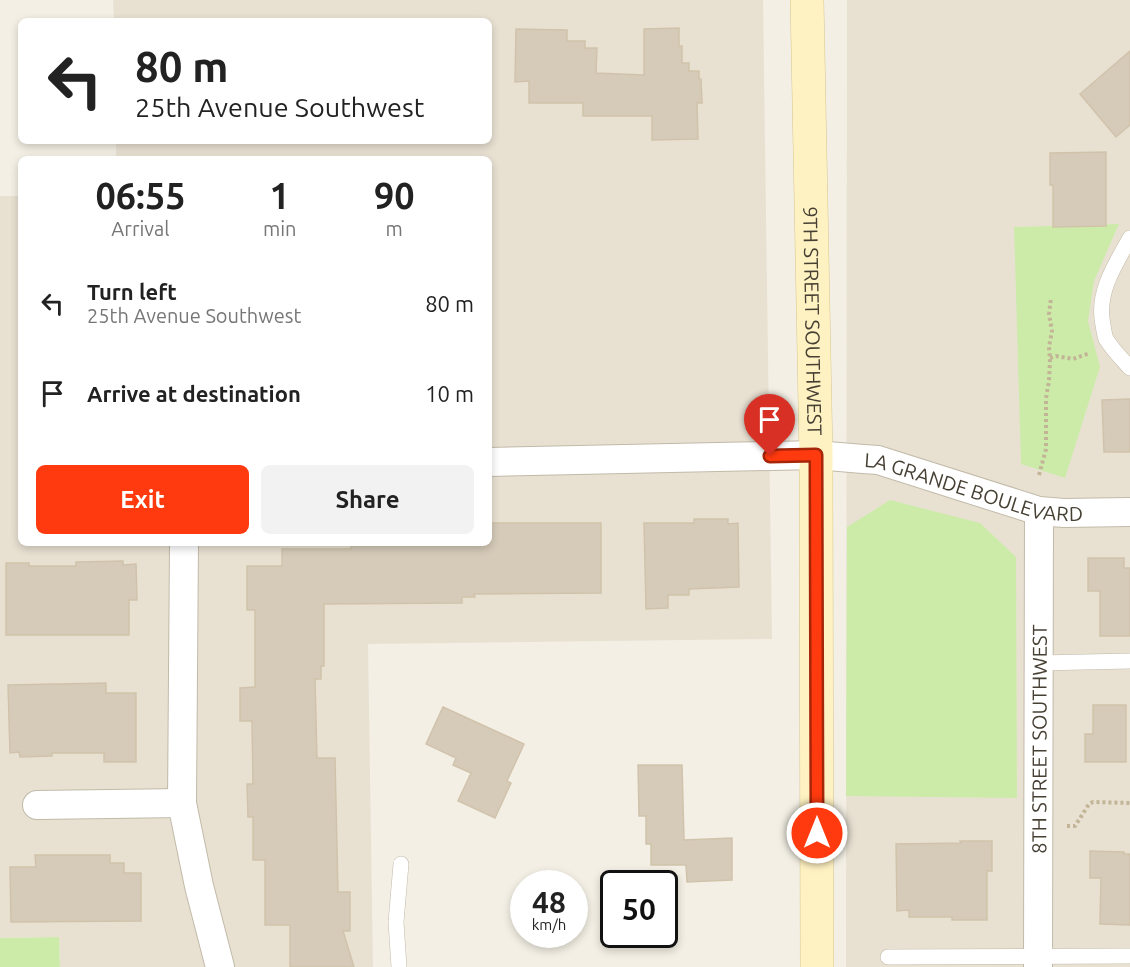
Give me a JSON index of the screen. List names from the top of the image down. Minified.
{"streets":{"main road":["9TH STREET SOUTHWEST"],"street":["LA GRANDE BOULEVARD","8TH STREET SOUTHWEST"]},"crossings":[["9TH STREET SOUTHWEST","LA GRANDE BOULEVARD"],["LA GRANDE BOULEVARD","8TH STREET SOUTHWEST"]],"page":{"turn":["80 m","25th Avenue Southwest"],"eta":["06:55","Arrival","1","min","90","m"],"list":[{"name":"Turn left","note":"25th Avenue Southwest","value":"80 m"},{"name":"Arrive at destination","value":"10 m"}],"buttons":["Exit","Share"],"speed":"48 km/h","limit":"50"}}
